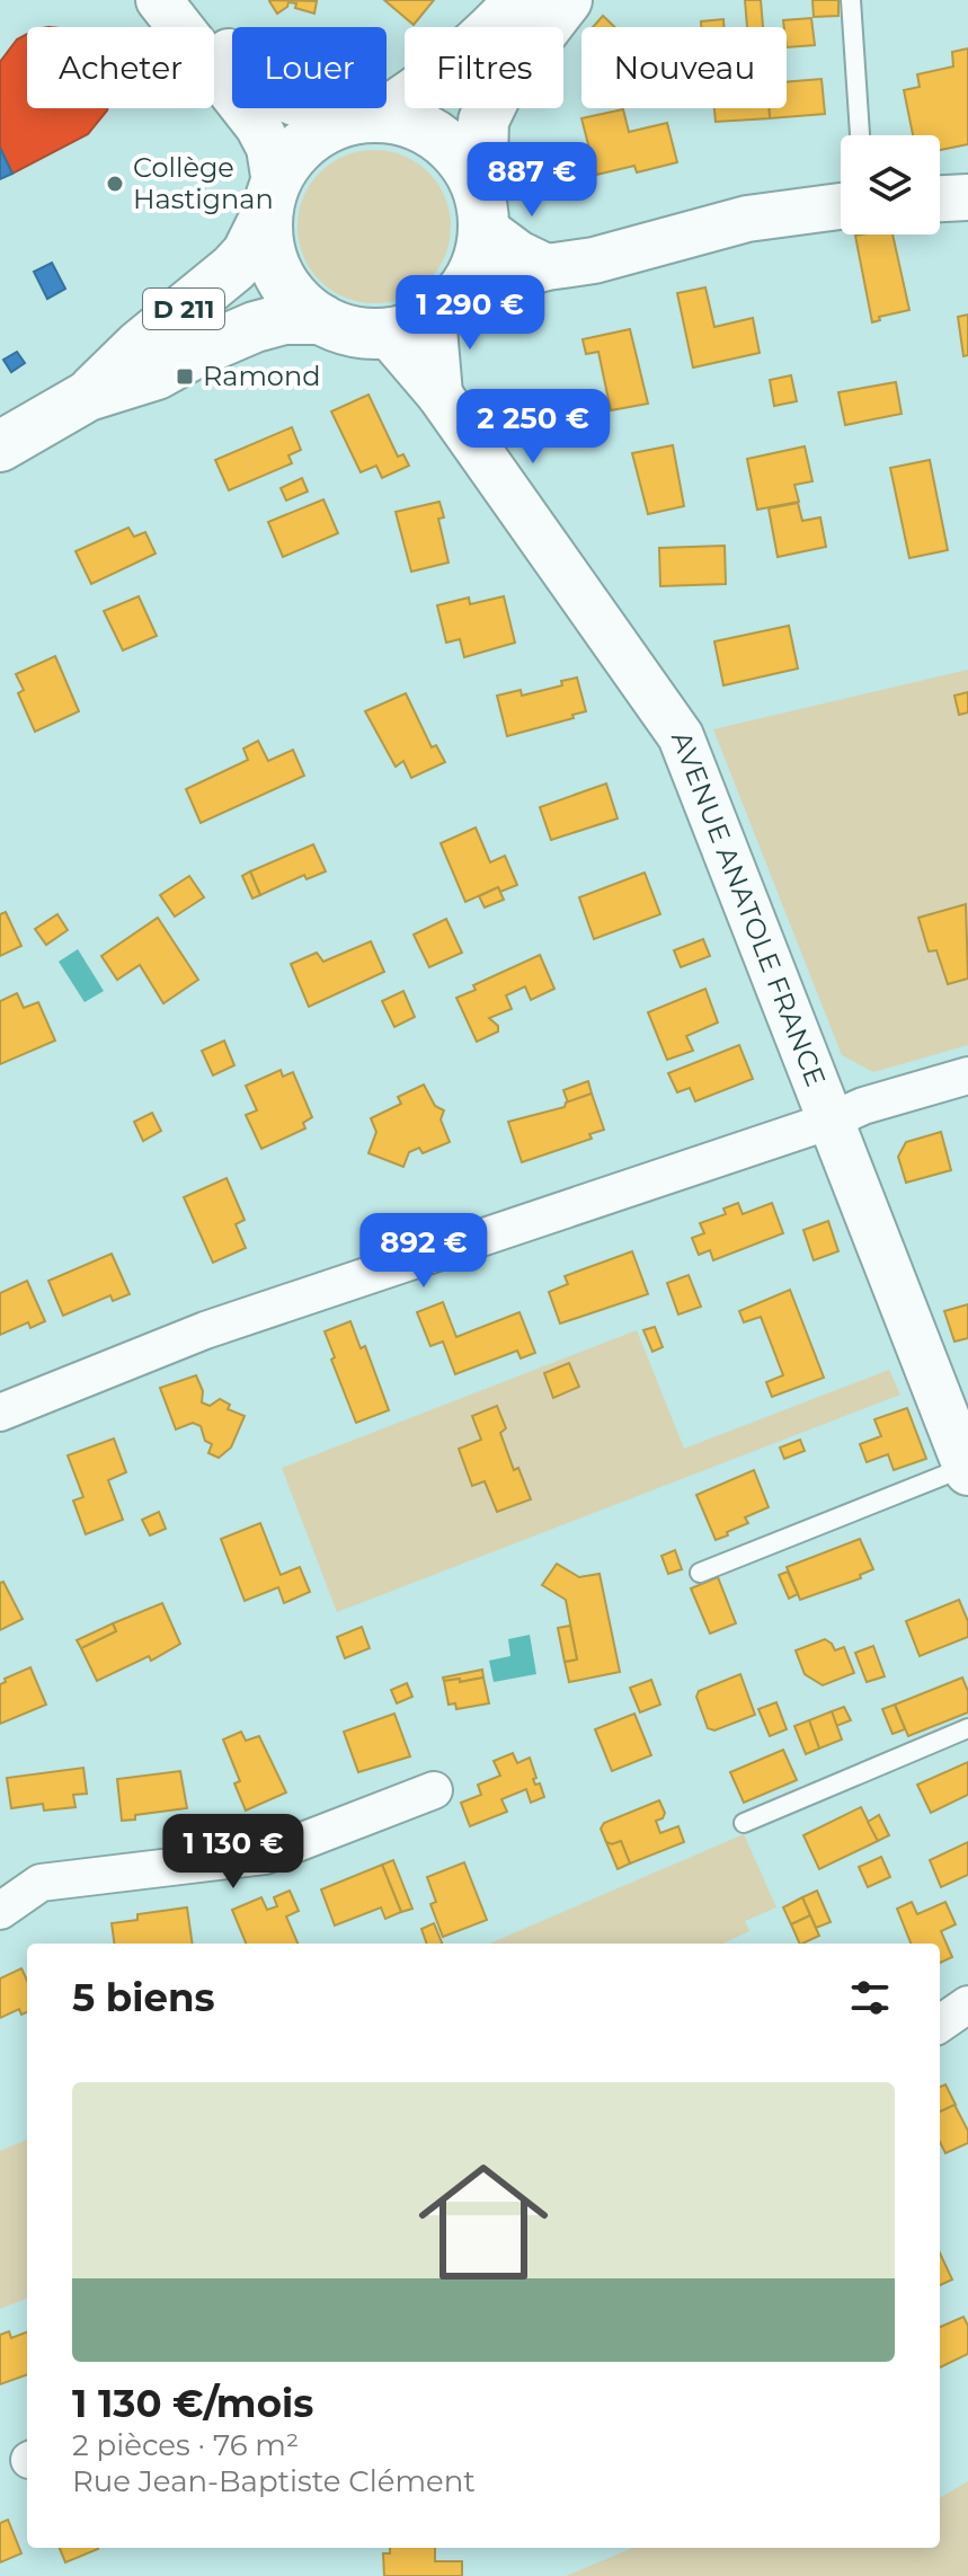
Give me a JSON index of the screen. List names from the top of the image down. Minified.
{"streets":{"main road":["D 211"],"street":["AVENUE ANATOLE FRANCE"]},"crossings":[["D 211","AVENUE ANATOLE FRANCE"]],"places":{"other":["Collège Hastignan"],"transit":["Ramond"]},"page":{"chip":["Acheter","Louer","Filtres","Nouveau"],"price":["887 €","1 290 €","2 250 €","892 €","1 130 €"],"heading":"5 biens","list":[{"name":"1 130 €/mois","note":"2 pièces · 76 m² · Rue Jean-Baptiste Clément"}]}}
